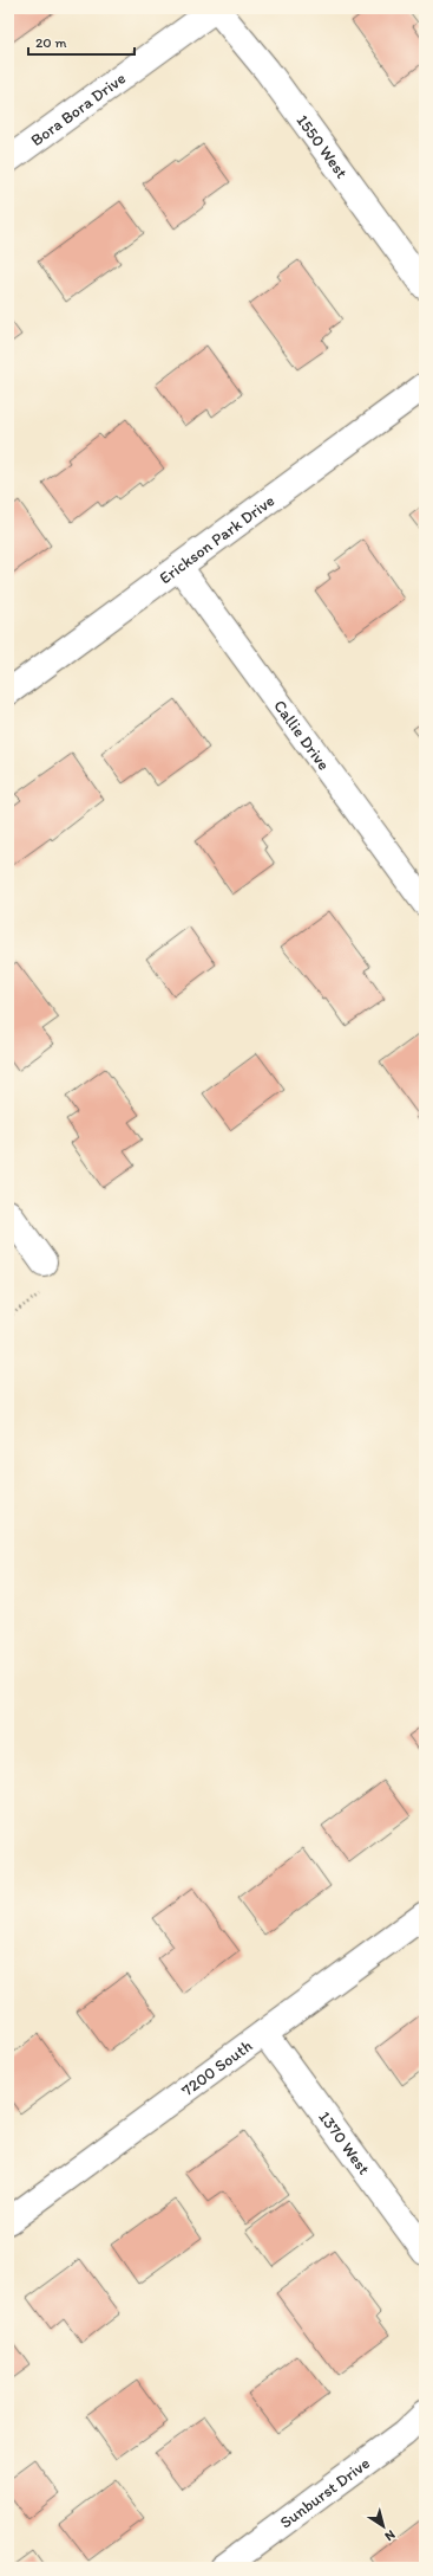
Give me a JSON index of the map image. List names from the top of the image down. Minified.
{"streets":{"street":["Bora Bora Drive","1550 West","Erickson Park Drive","Callie Drive","7200 South","1370 West","Sunburst Drive"]},"crossings":[["Bora Bora Drive","1550 West"],["Erickson Park Drive","Callie Drive"],["7200 South","1370 West"]],"scale_bar":"20 m","north":"bottom right"}
